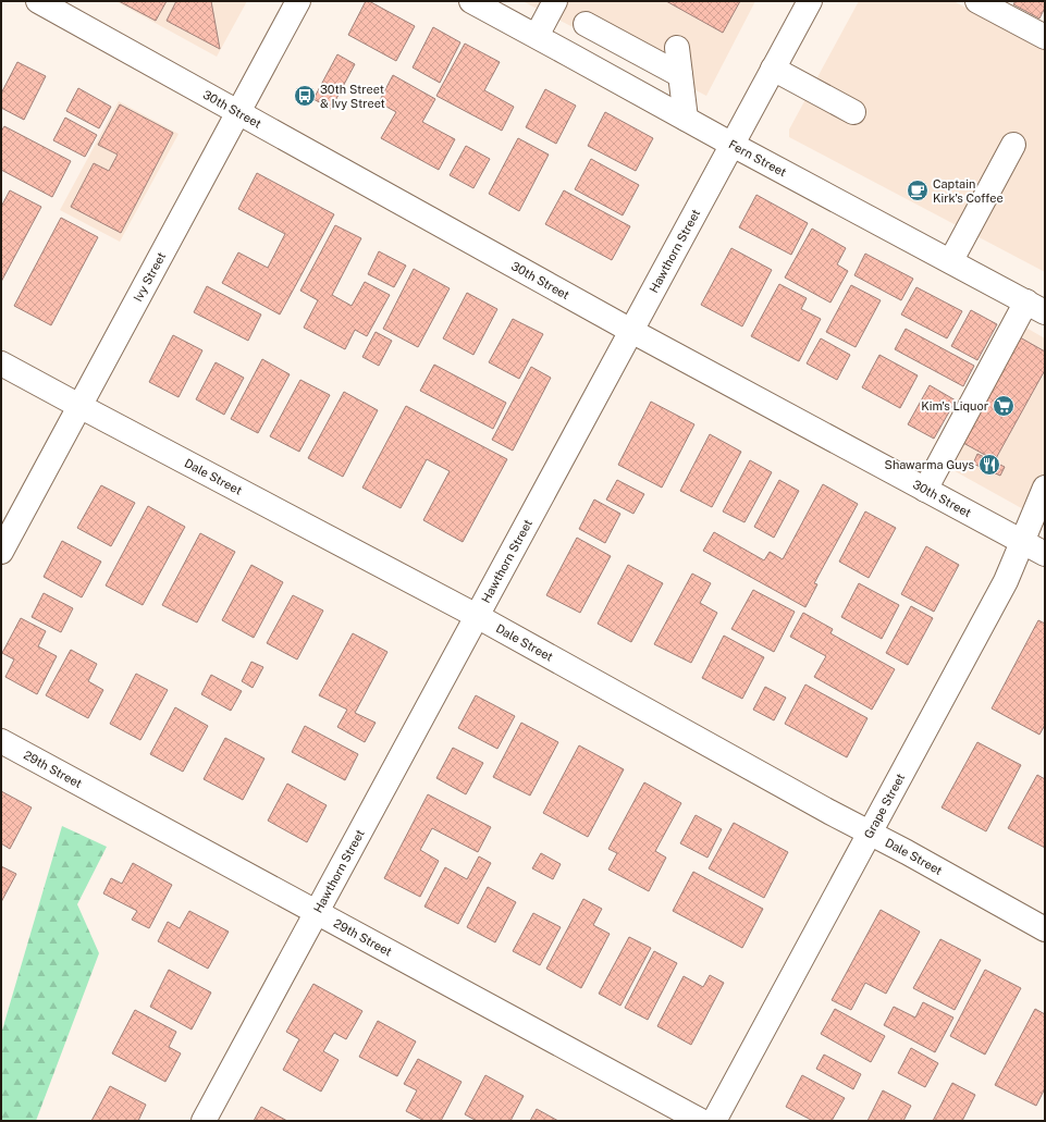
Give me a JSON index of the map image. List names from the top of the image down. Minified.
{"streets":{"street":["30th Street","Fern Street","Hawthorn Street","Ivy Street","Dale Street","29th Street","Grape Street"]},"crossings":[["30th Street","Hawthorn Street"],["30th Street","Ivy Street"],["30th Street","Grape Street"],["Fern Street","Hawthorn Street"],["Hawthorn Street","Dale Street"],["Hawthorn Street","29th Street"],["Ivy Street","Dale Street"],["Dale Street","Grape Street"]],"places":{"bus stop":["30th Street & Ivy Street"],"cafe":["Captain Kirk's Coffee"],"supermarket":["Kim's Liquor"],"restaurant":["Shawarma Guys"]}}
